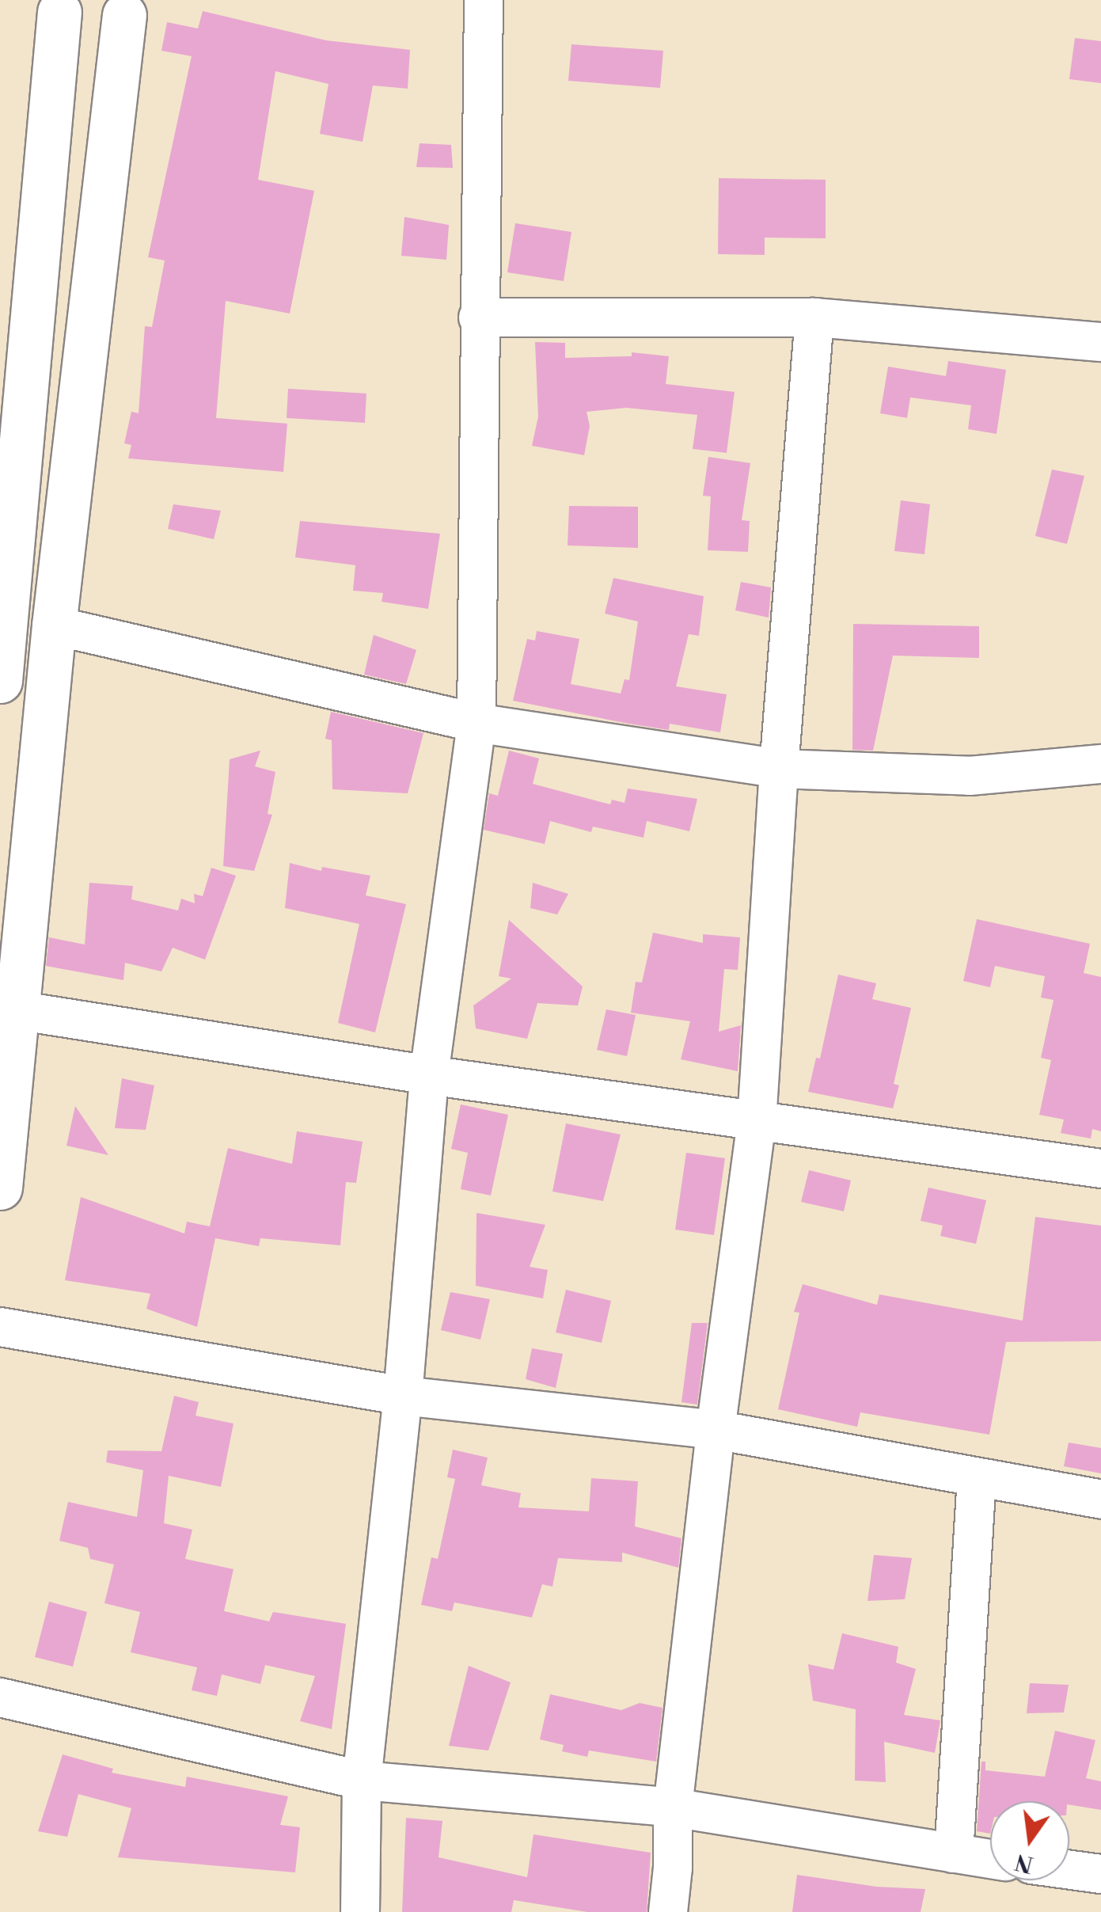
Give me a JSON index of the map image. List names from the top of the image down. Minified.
{"north":"bottom"}
